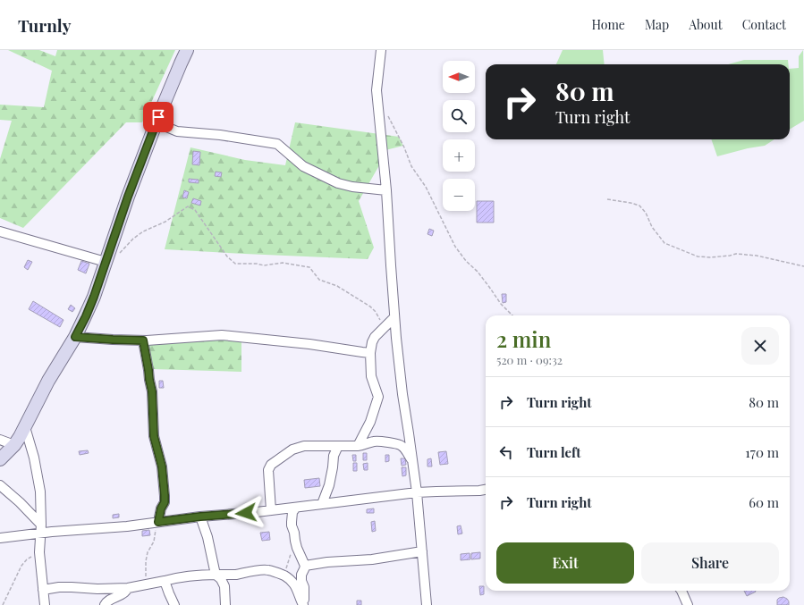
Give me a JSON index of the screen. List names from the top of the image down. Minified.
{"north":"left","page":{"header":"Turnly","nav":["Home","Map","About","Contact"],"map_buttons":["+","−"],"turn":["80 m","Turn right"],"heading":["2 min","520 m · 09:32"],"list":[{"name":"Turn right","value":"80 m"},{"name":"Turn left","value":"170 m"},{"name":"Turn right","value":"60 m"}],"buttons":["Exit","Share"]}}
